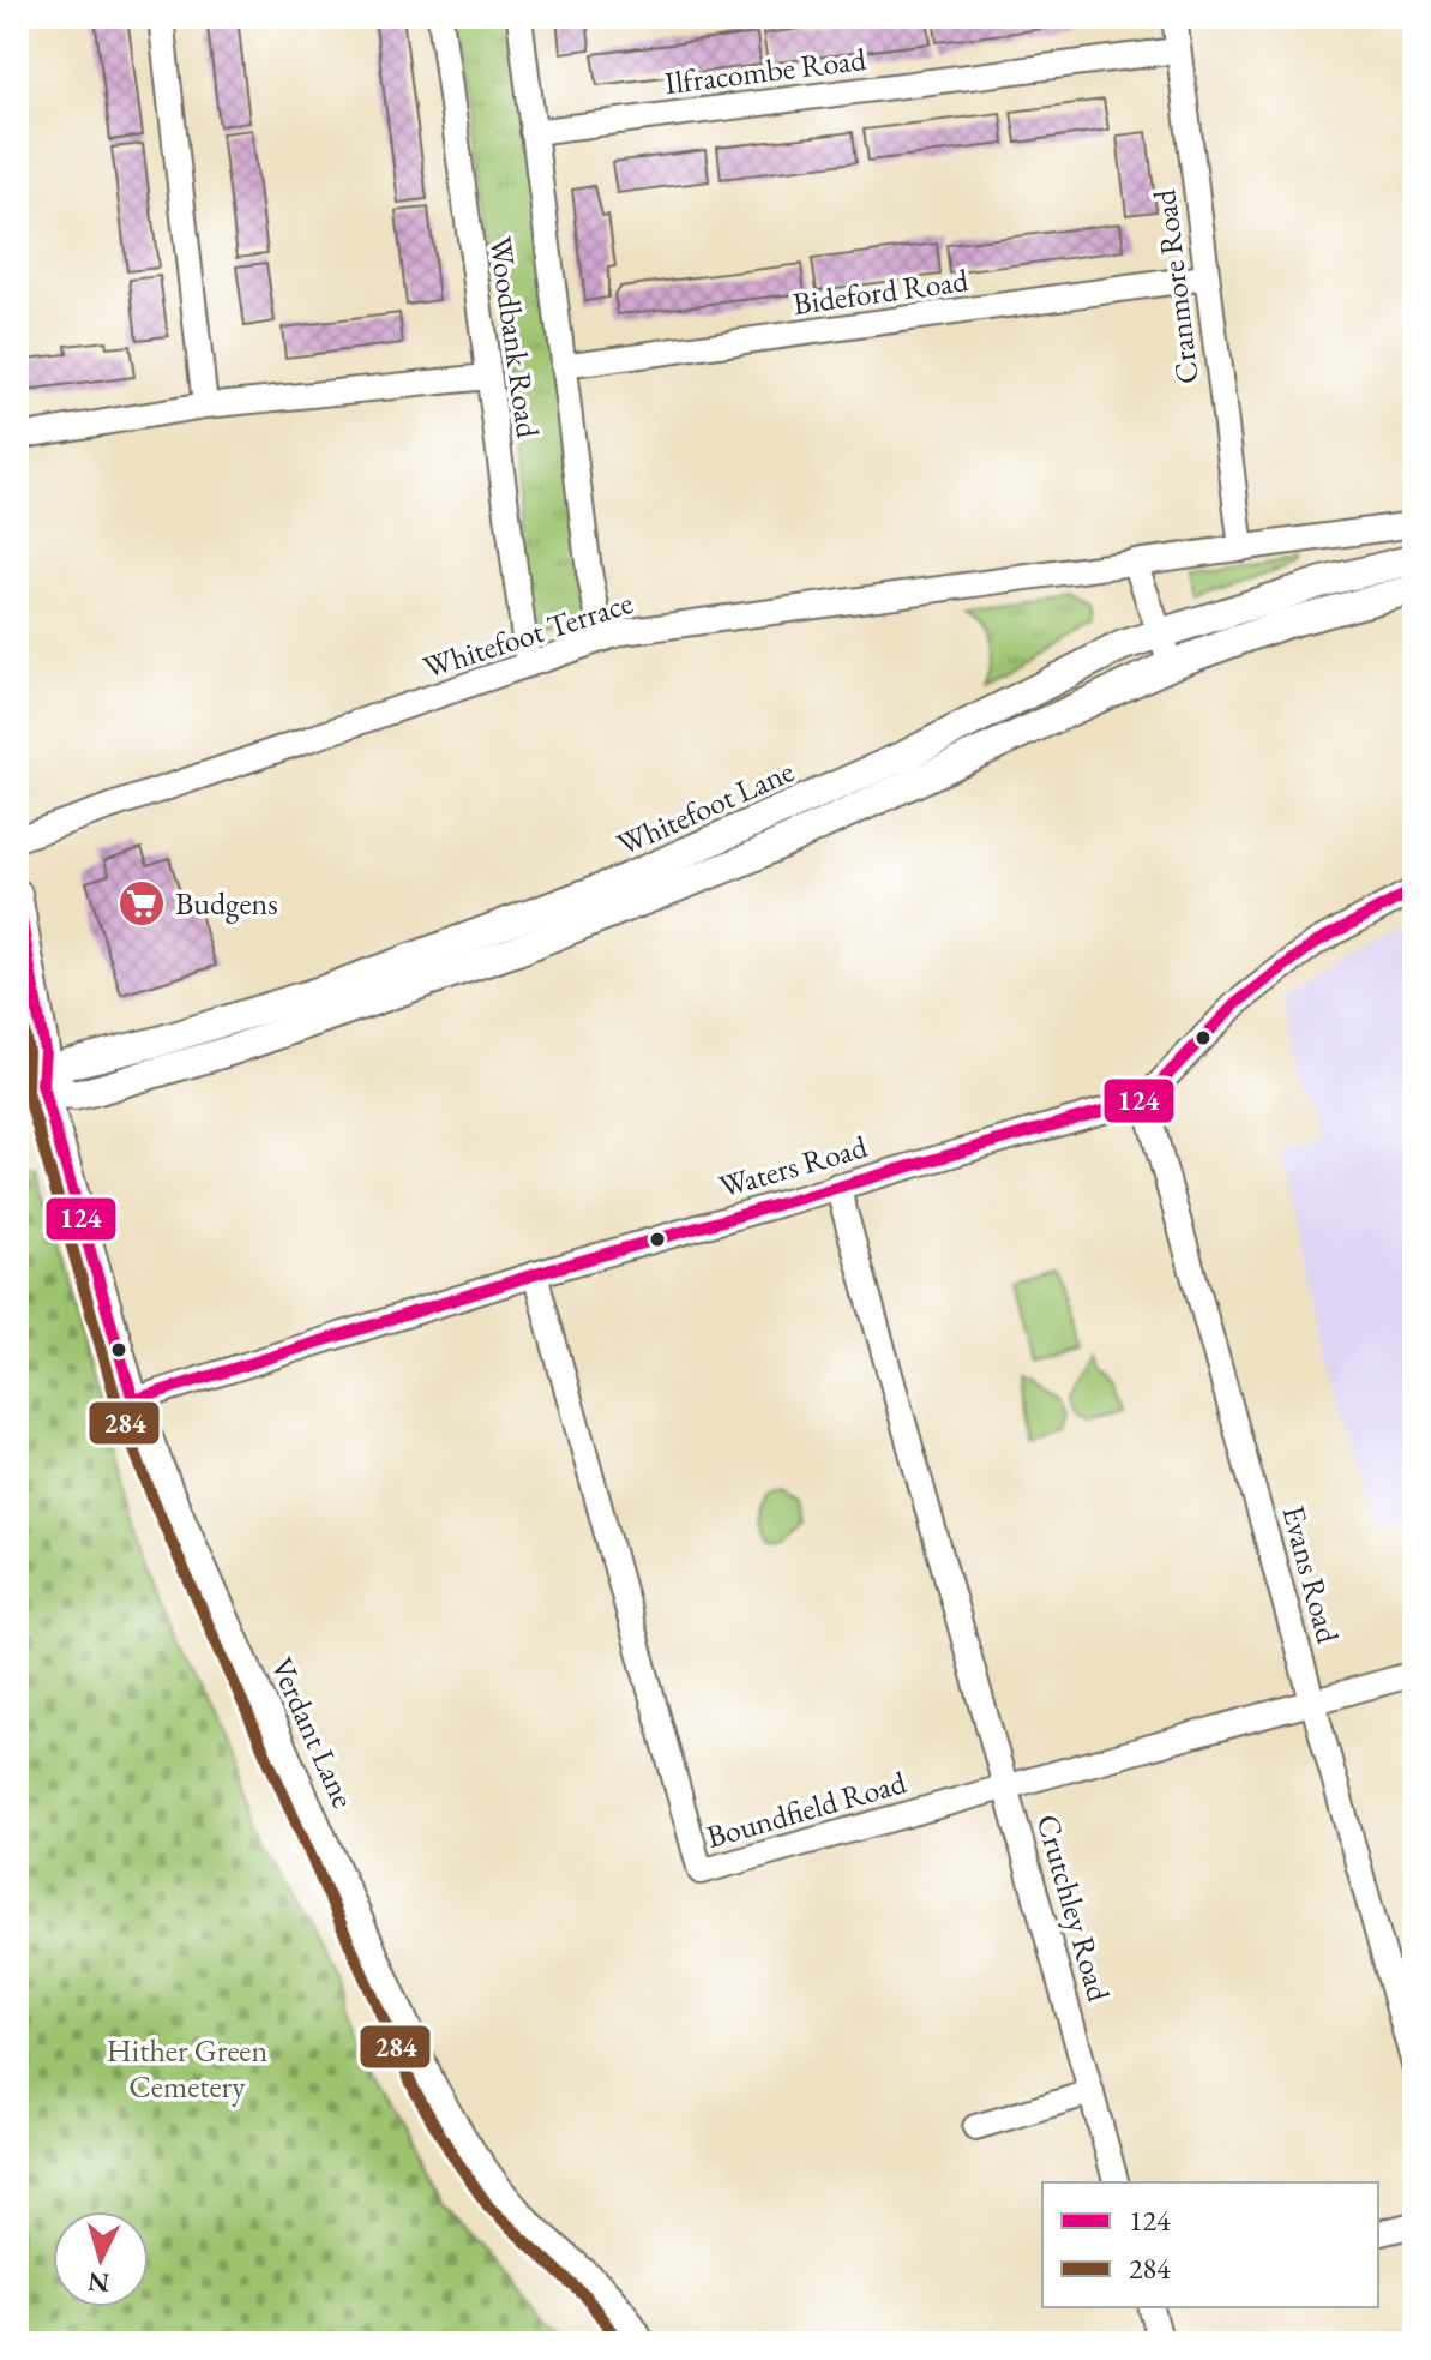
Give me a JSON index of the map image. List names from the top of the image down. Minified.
{"streets":{"street":["Ilfracombe Road","Cranmore Road","Bideford Road","Woodbank Road","Whitefoot Terrace","Whitefoot Lane","Waters Road","Evans Road","Verdant Lane","Boundfield Road","Crutchley Road"]},"crossings":[["Ilfracombe Road","Cranmore Road"],["Ilfracombe Road","Woodbank Road"],["Cranmore Road","Bideford Road"],["Cranmore Road","Whitefoot Terrace"],["Bideford Road","Woodbank Road"],["Woodbank Road","Whitefoot Terrace"],["Whitefoot Lane","Verdant Lane"],["Waters Road","Evans Road"],["Waters Road","Verdant Lane"],["Waters Road","Boundfield Road"],["Waters Road","Crutchley Road"],["Evans Road","Boundfield Road"],["Boundfield Road","Crutchley Road"]],"parks":["Hither Green Cemetery"],"places":{"supermarket":["Budgens"]},"lines":["transit line 124","transit line 284"],"legend":["124","284"],"north":"bottom"}
